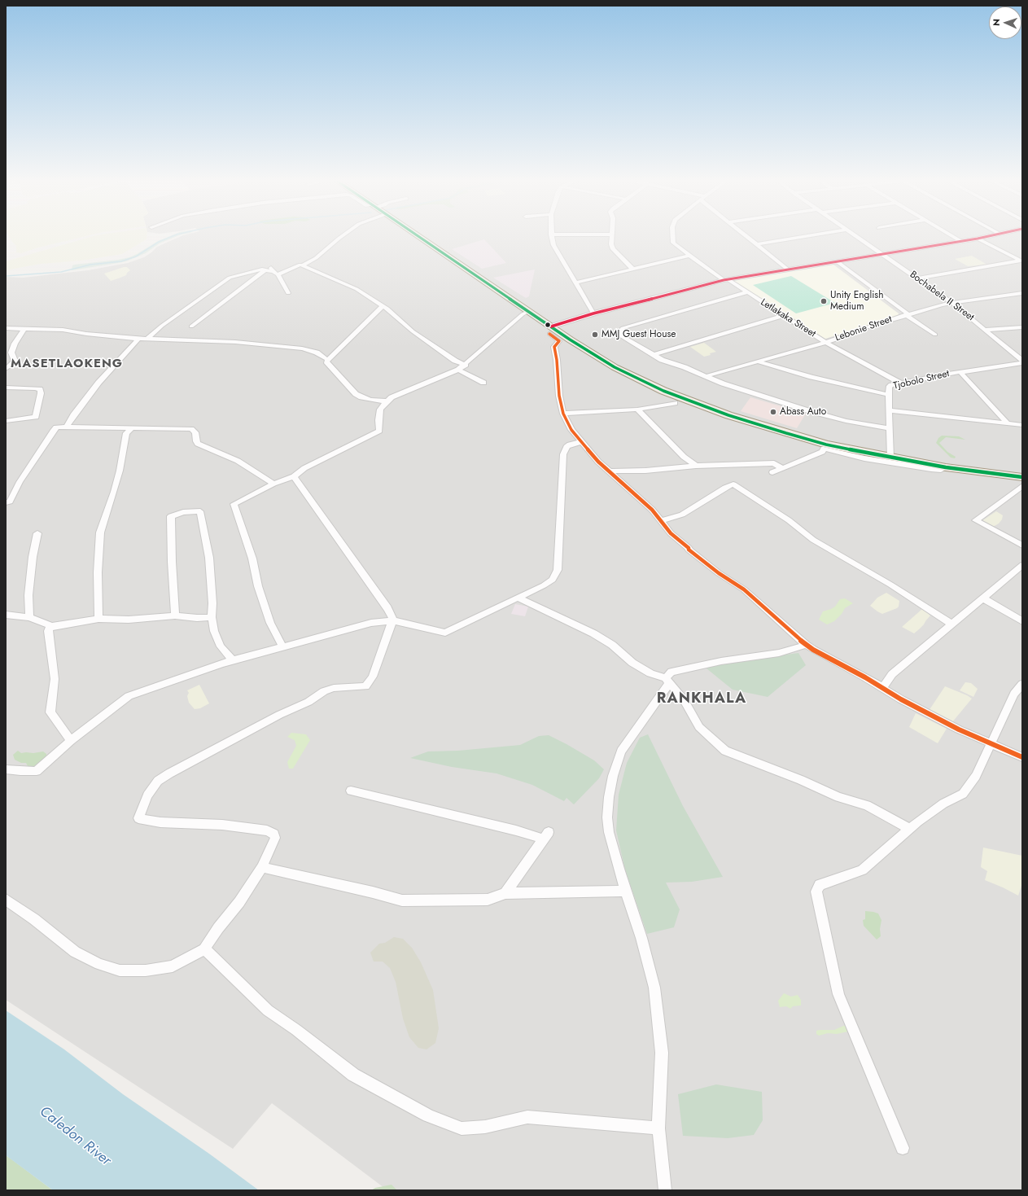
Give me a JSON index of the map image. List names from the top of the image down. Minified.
{"streets":{"street":["Bochabela II Street","Letlakaka Street","Lebonie Street","Tjobolo Street"]},"crossings":[["Bochabela II Street","Lebonie Street"],["Bochabela II Street","Tjobolo Street"],["Letlakaka Street","Lebonie Street"],["Letlakaka Street","Tjobolo Street"]],"districts":["MASETLAOKENG","RANKHALA"],"water":["Caledon River"],"places":["Unity English Medium","MMJ Guest House","Abass Auto"],"north":"left"}
